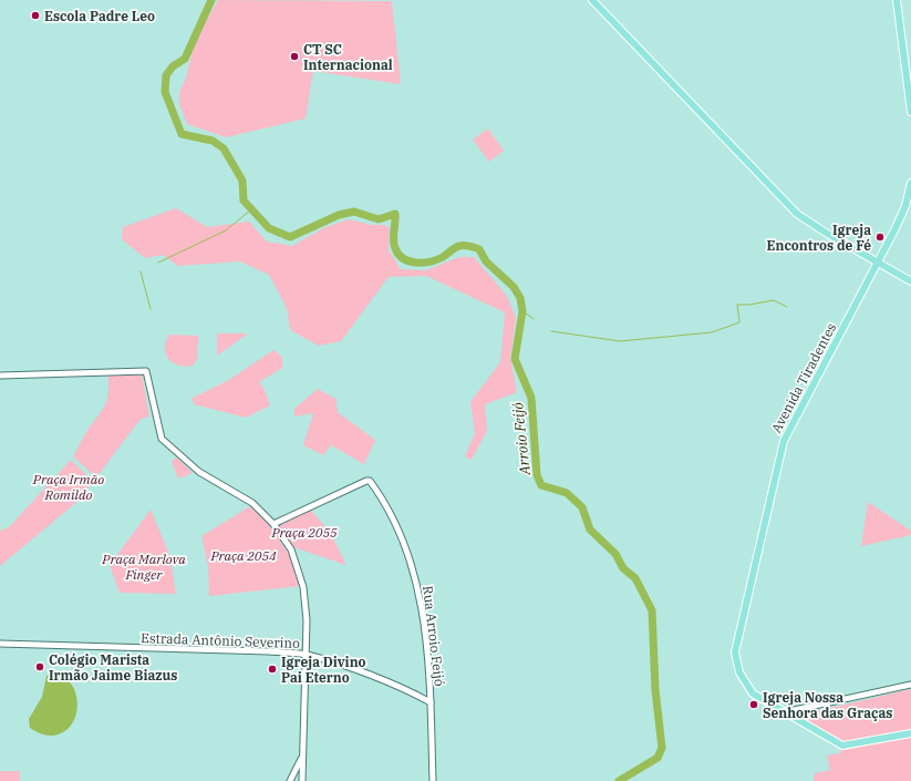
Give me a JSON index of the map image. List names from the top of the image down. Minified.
{"streets":{"main road":["Avenida Tiradentes"],"street":["Rua Arroio Feijó","Estrada Antônio Severino"]},"crossings":[["Rua Arroio Feijó","Estrada Antônio Severino"]],"water":["Arroio Feijó"],"parks":["Praça Irmão Romildo","Praça 2055","Praça 2054","Praça Marlova Finger"],"places":["Escola Padre Leo","CT SC Internacional","Igreja Encontros de Fé","Colégio Marista Irmão Jaime Biazus","Igreja Divino Pai Eterno","Igreja Nossa Senhora das Graças"]}
